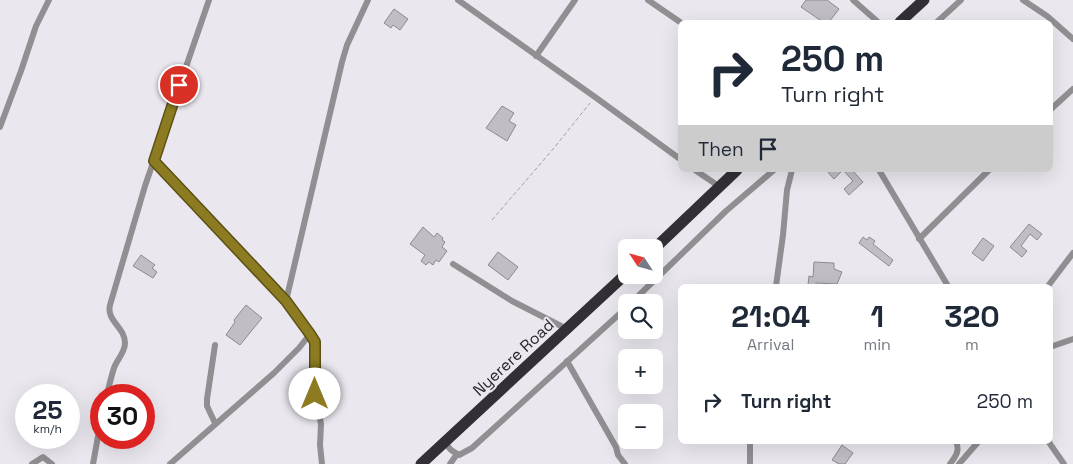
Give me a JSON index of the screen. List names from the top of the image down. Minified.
{"streets":{"highway":["Nyerere Road"]},"north":"top left","page":{"turn":["250 m","Turn right"],"then":"Then","map_buttons":["+","−"],"eta":["21:04","Arrival","1","min","320","m"],"list":[{"name":"Turn right","value":"250 m"}],"speed":"25 km/h","limit":"30"}}
